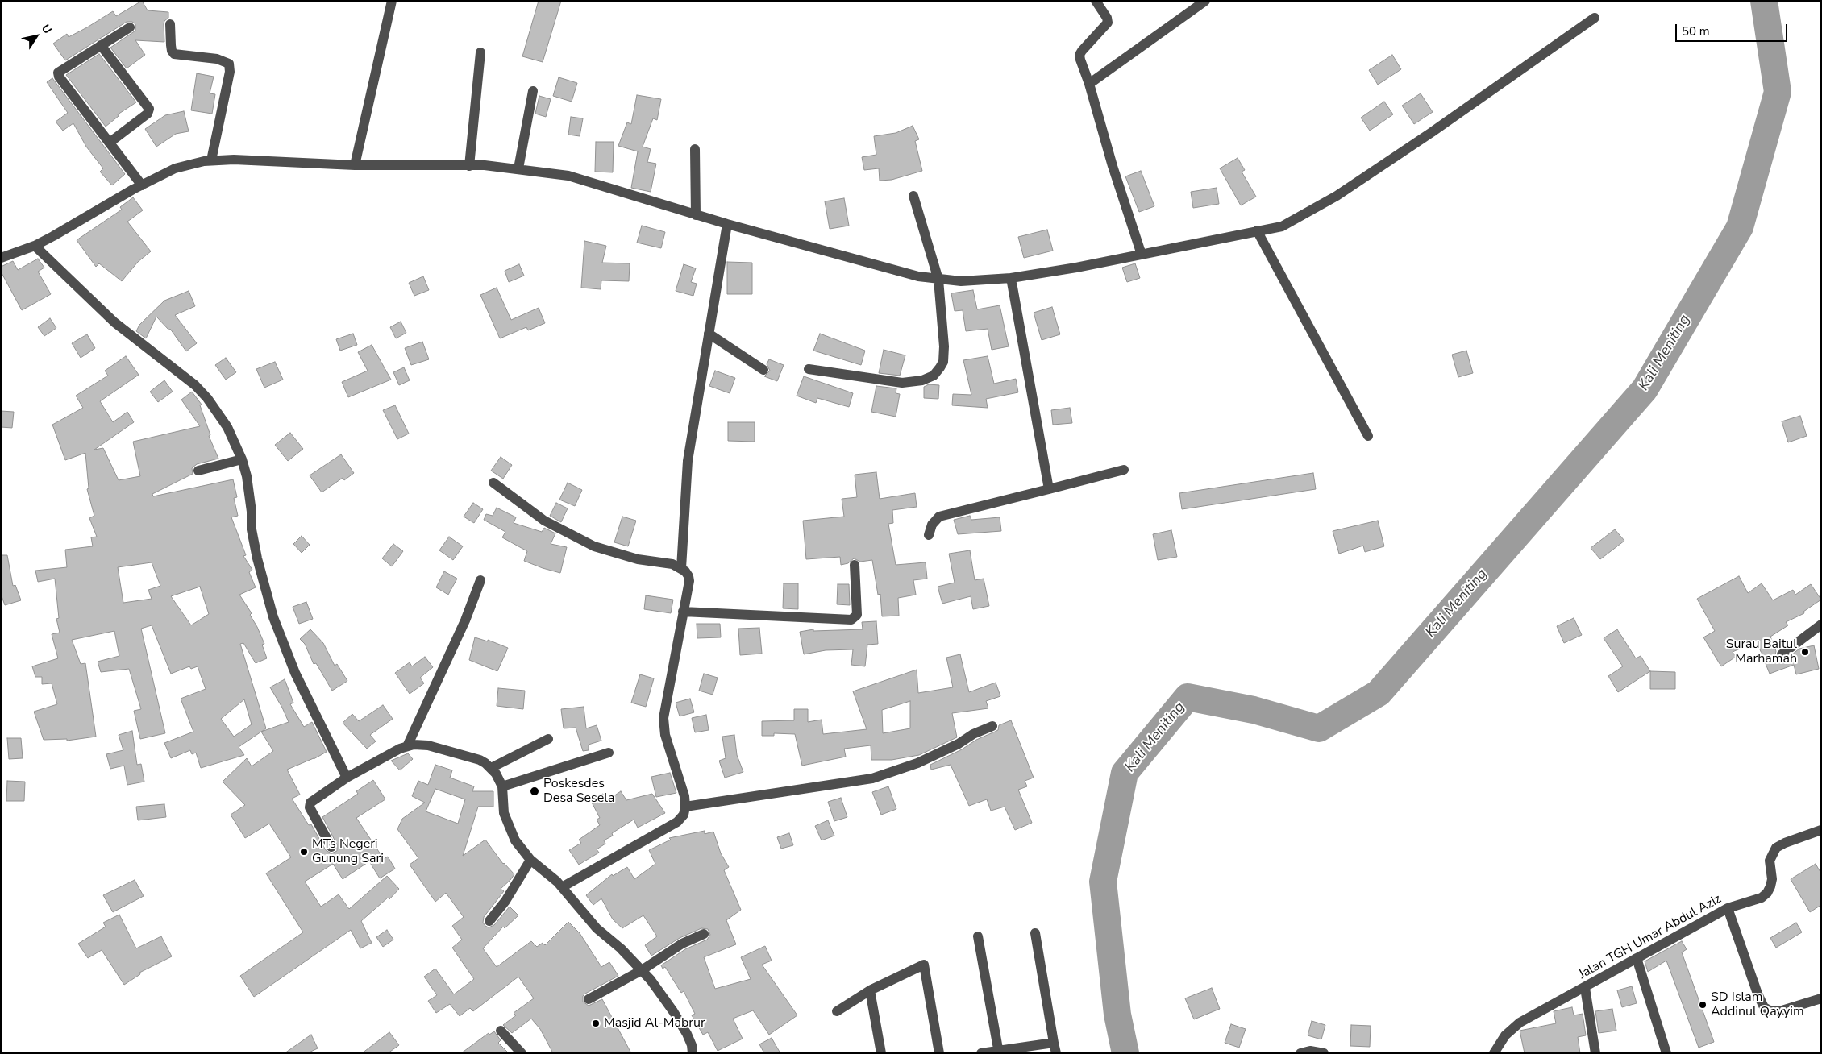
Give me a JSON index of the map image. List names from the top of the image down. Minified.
{"streets":{"street":["Jalan TGH Umar Abdul Aziz"]},"water":["Kali Meniting"],"places":["Surau Baitul Marhamah","Poskesdes Desa Sesela","MTs Negeri Gunung Sari","SD Islam Addinul Qayyim","Masjid Al-Mabrur"],"scale_bar":"50 m","north":"top right"}
